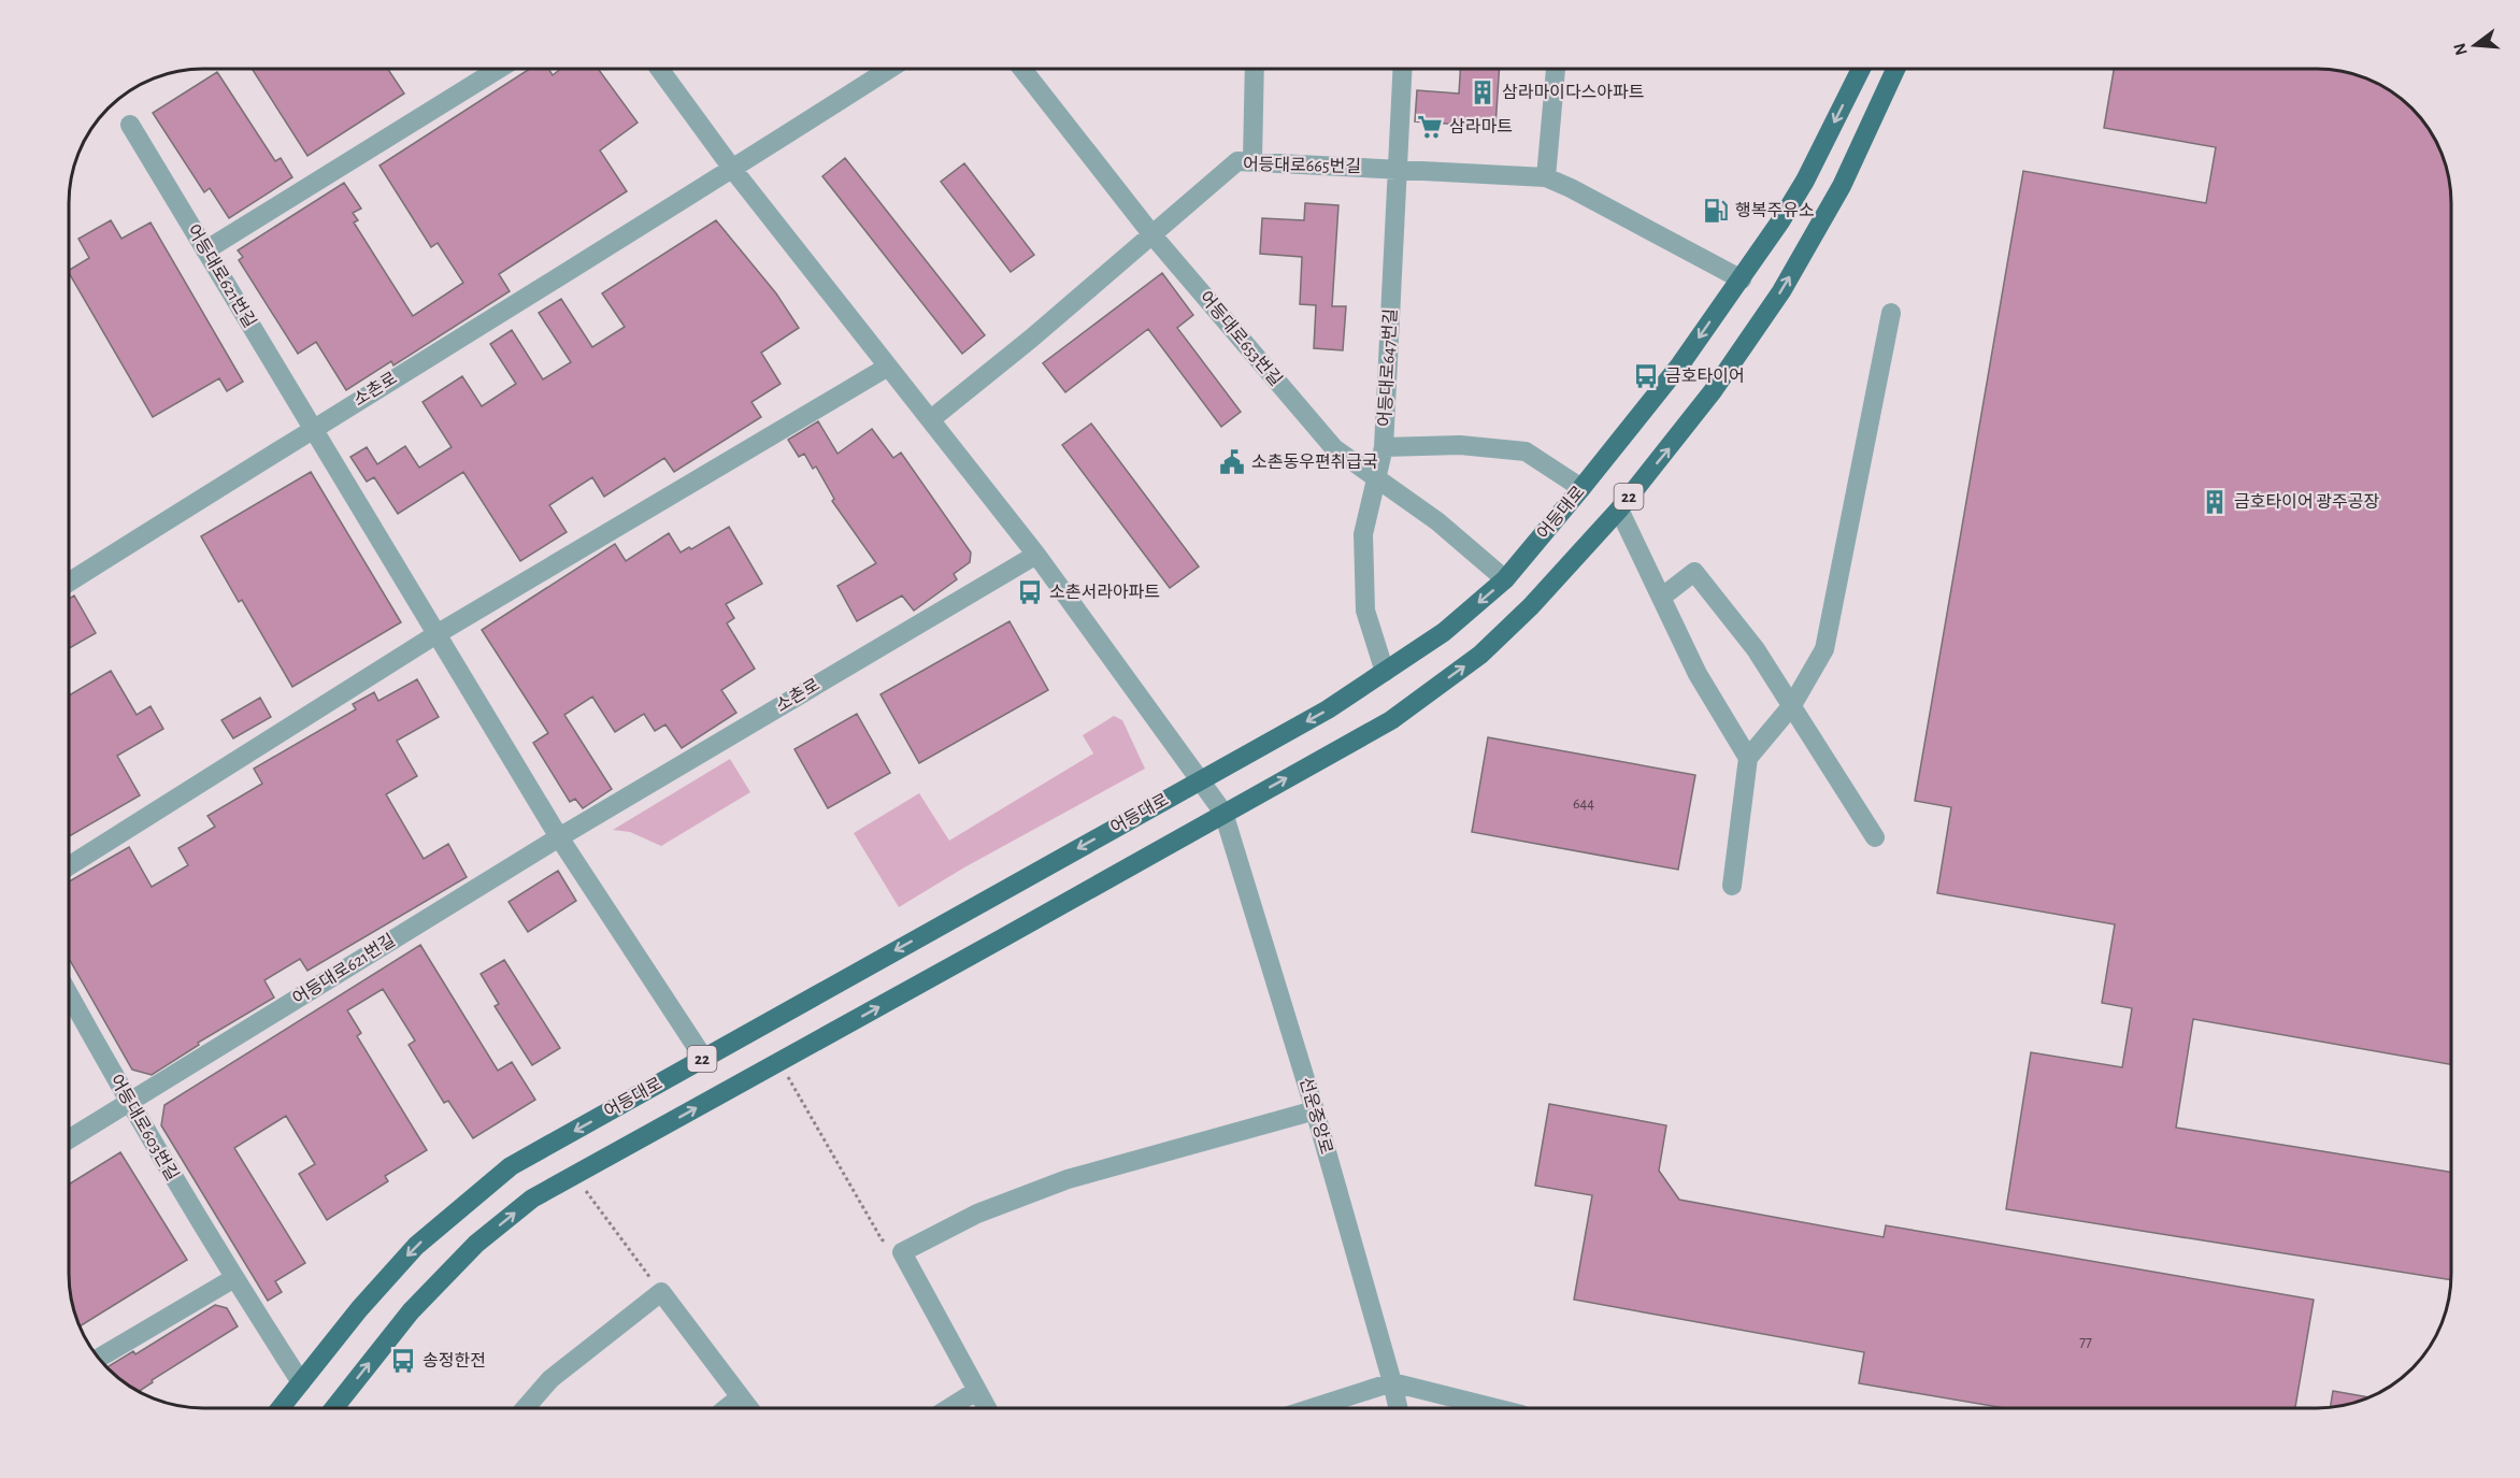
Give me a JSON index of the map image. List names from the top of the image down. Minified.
{"streets":{"main road":["22","어등대로"],"street":["어등대로665번길","어등대로621번길","어등대로653번길","어등대로647번길","소촌로","선운중앙로","어등대로603번길"]},"crossings":[["어등대로665번길","어등대로653번길"],["어등대로665번길","어등대로647번길"],["어등대로665번길","어등대로"],["어등대로621번길","소촌로"],["어등대로621번길","어등대로"],["어등대로621번길","어등대로603번길"],["어등대로653번길","어등대로647번길"],["어등대로653번길","어등대로"],["어등대로647번길","어등대로"],["22","선운중앙로"],["어등대로","어등대로603번길"]],"places":{"building":["삼라마이다스아파트","금호타이어 광주공장"],"supermarket":["삼라마트"],"fuel station":["행복주유소"],"bus stop":["금호타이어","소촌서라아파트","송정한전"],"public building":["소촌동우편취급국"]},"house_numbers":["644","77"],"north":"left"}
